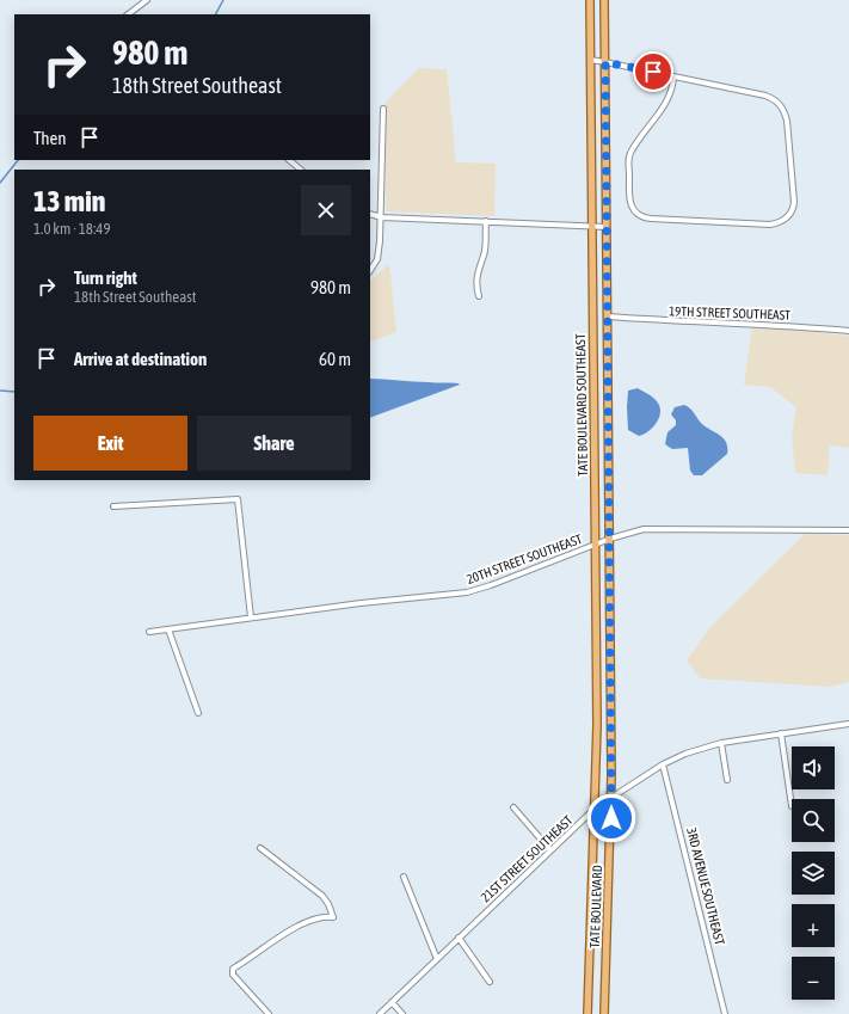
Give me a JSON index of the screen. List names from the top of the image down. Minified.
{"streets":{"main road":["TATE BOULEVARD SOUTHEAST","TATE BOULEVARD"],"street":["19TH STREET SOUTHEAST","20TH STREET SOUTHEAST","21ST STREET SOUTHEAST","3RD AVENUE SOUTHEAST"]},"crossings":[["19TH STREET SOUTHEAST","TATE BOULEVARD SOUTHEAST"],["TATE BOULEVARD SOUTHEAST","20TH STREET SOUTHEAST"],["TATE BOULEVARD SOUTHEAST","21ST STREET SOUTHEAST"],["TATE BOULEVARD SOUTHEAST","TATE BOULEVARD"],["21ST STREET SOUTHEAST","3RD AVENUE SOUTHEAST"],["21ST STREET SOUTHEAST","TATE BOULEVARD"]],"page":{"turn":["980 m","18th Street Southeast"],"then":"Then","heading":["13 min","1.0 km · 18:49"],"list":[{"name":"Turn right","note":"18th Street Southeast","value":"980 m"},{"name":"Arrive at destination","value":"60 m"}],"buttons":["Exit","Share"],"map_buttons":["+","−"]}}
